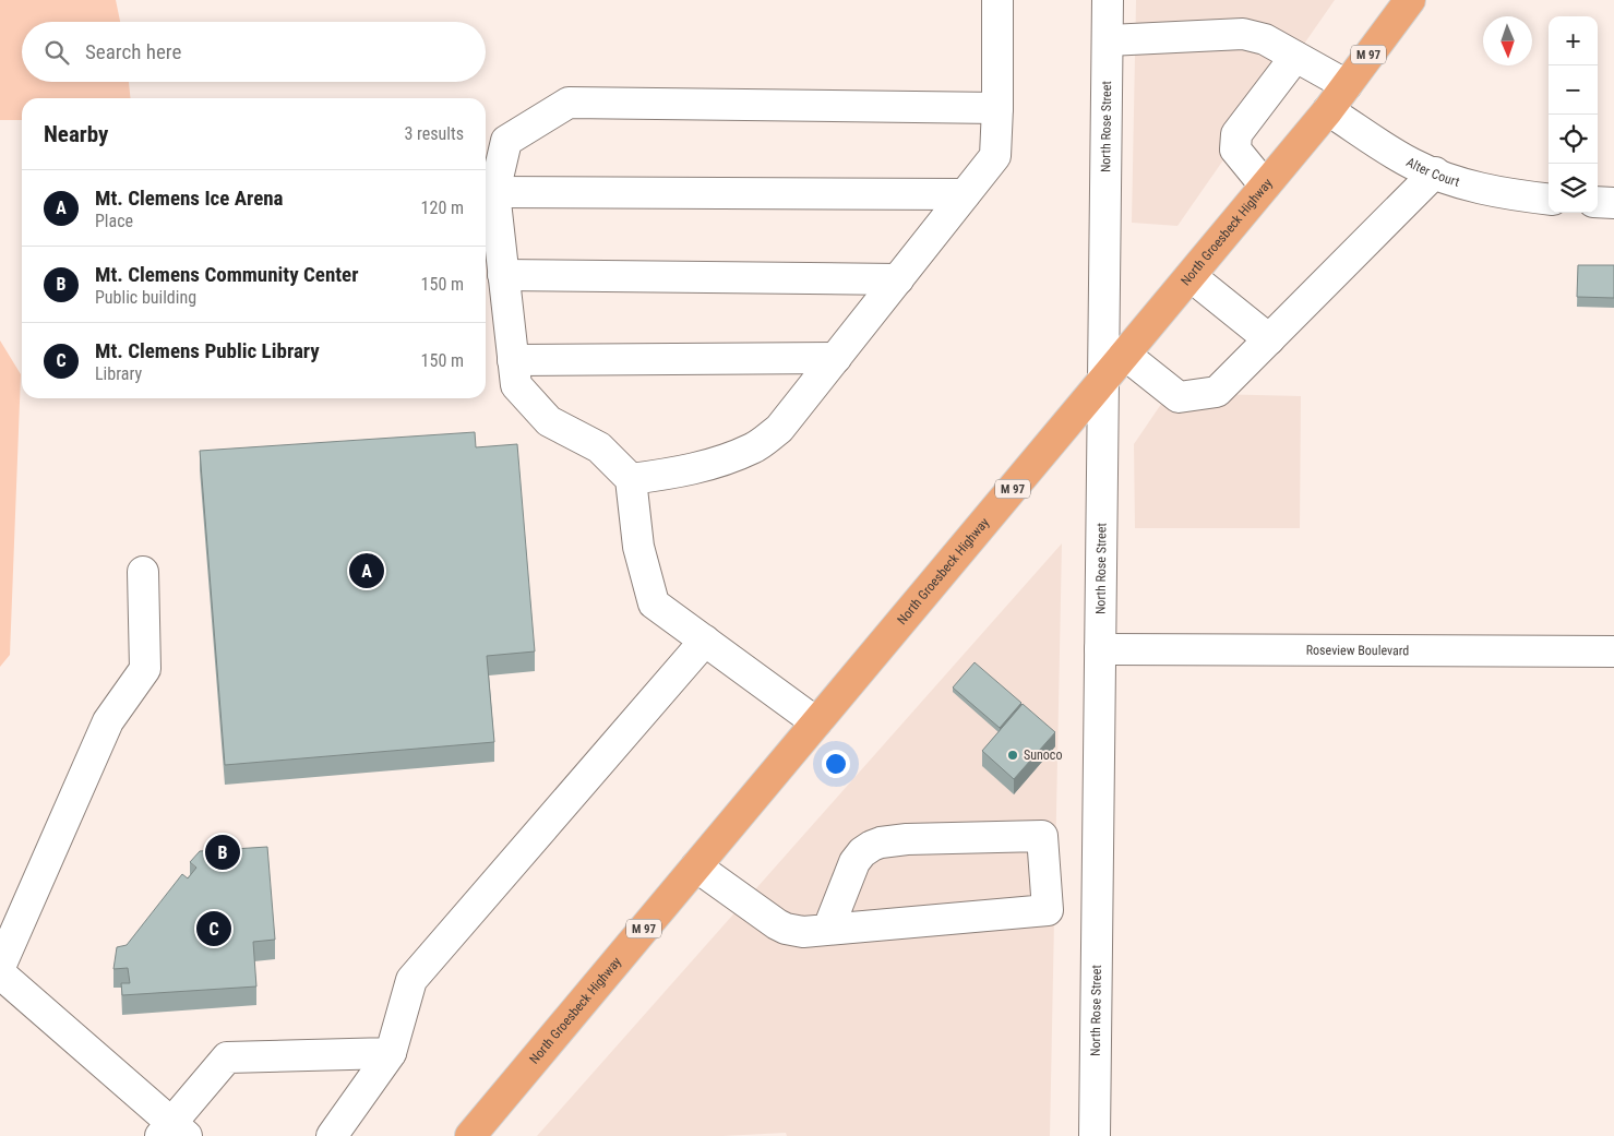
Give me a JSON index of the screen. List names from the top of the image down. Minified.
{"streets":{"main road":["M 97","North Groesbeck Highway"],"street":["North Rose Street","Alter Court","Roseview Boulevard"]},"crossings":[["North Rose Street","North Groesbeck Highway"],["North Rose Street","Roseview Boulevard"],["Alter Court","North Groesbeck Highway"]],"places":["Sunoco"],"north":"bottom","page":{"map_buttons":["+","−"],"search":"Search here","heading":["Nearby","3 results"],"list":[{"mark":"A","name":"Mt. Clemens Ice Arena","note":"Place","value":"120 m"},{"mark":"B","name":"Mt. Clemens Community Center","note":"Public building","value":"150 m"},{"mark":"C","name":"Mt. Clemens Public Library","note":"Library","value":"150 m"}],"pins":["A","B","C"]}}
